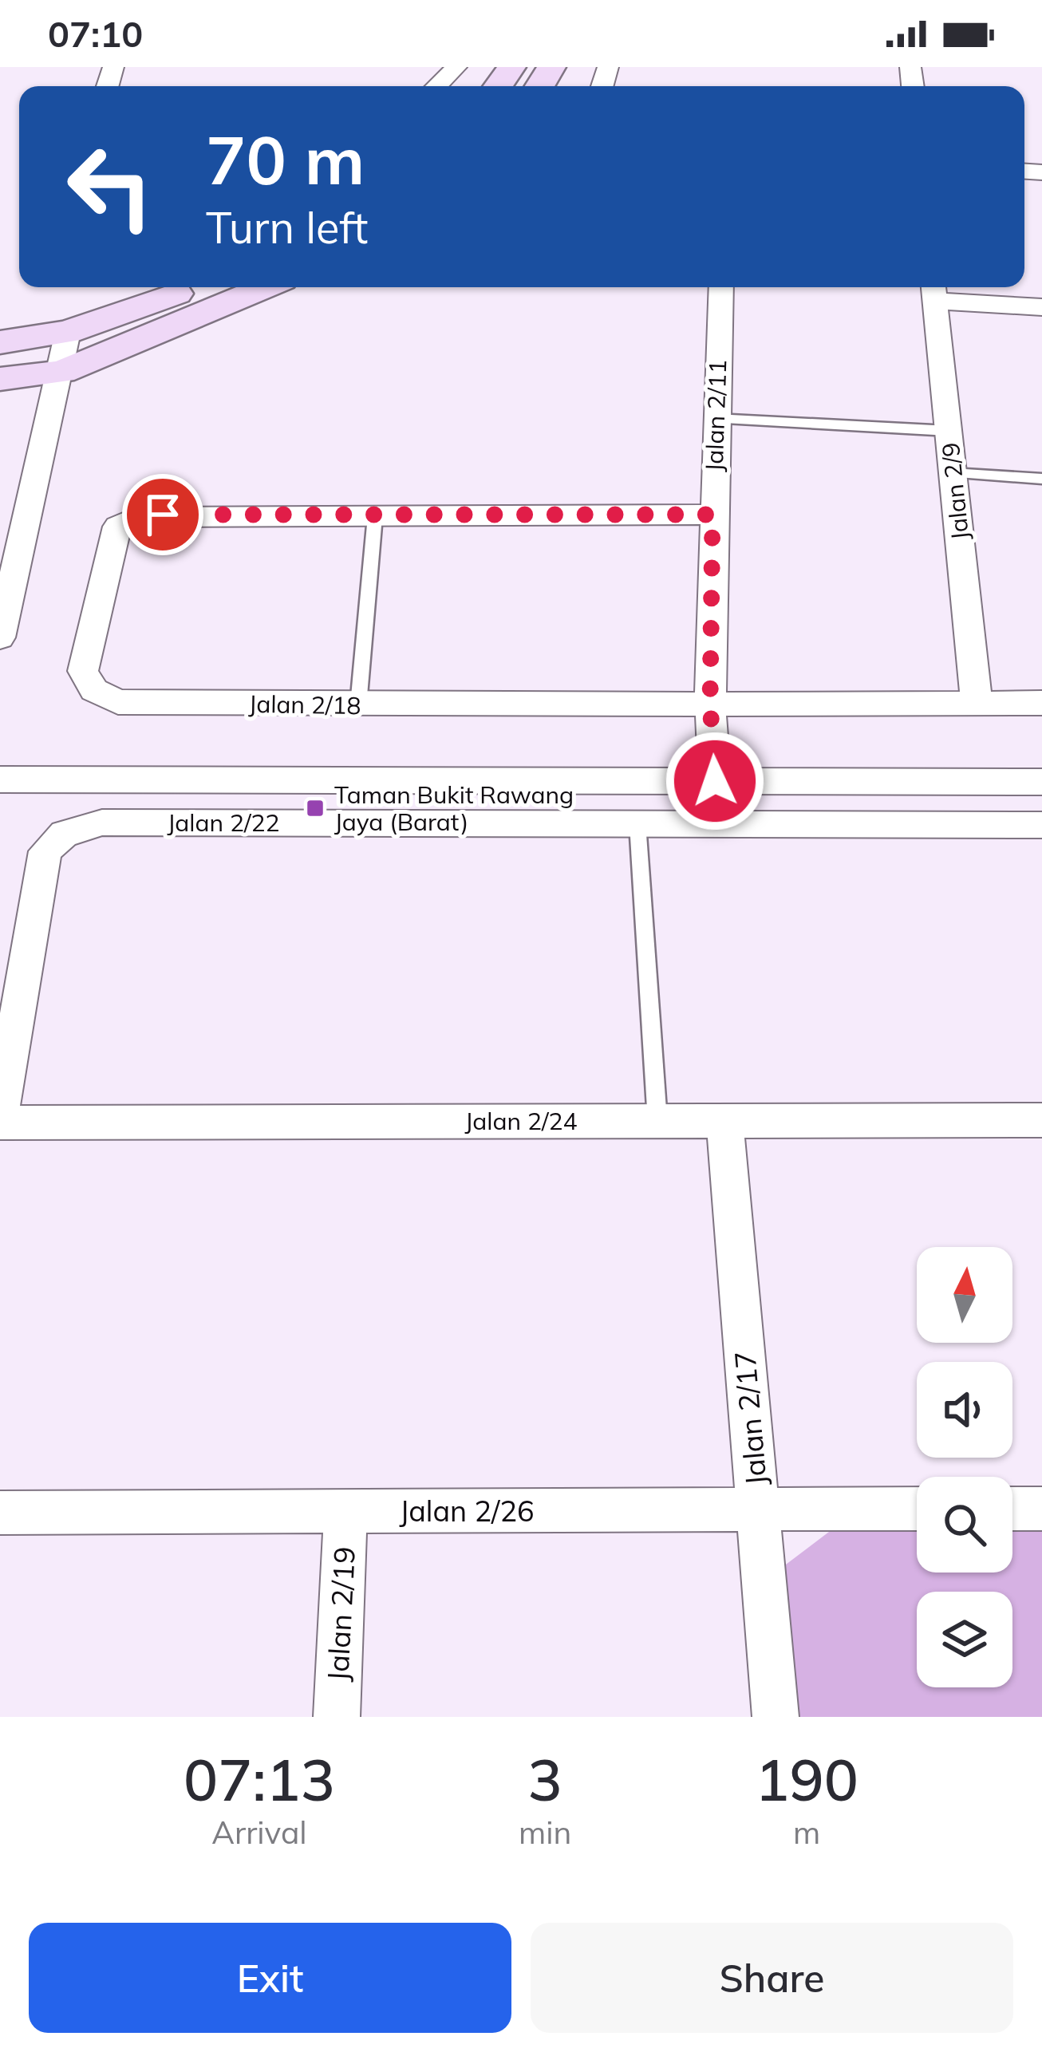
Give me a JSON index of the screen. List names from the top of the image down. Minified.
{"streets":{"street":["Jalan 2/11","Jalan 2/9","Jalan 2/18","Jalan 2/22","Jalan 2/24","Jalan 2/17","Jalan 2/26","Jalan 2/19"]},"crossings":[["Jalan 2/11","Jalan 2/18"],["Jalan 2/9","Jalan 2/18"],["Jalan 2/22","Jalan 2/24"],["Jalan 2/24","Jalan 2/17"],["Jalan 2/17","Jalan 2/26"],["Jalan 2/26","Jalan 2/19"]],"places":{"transit":["Taman Bukit Rawang Jaya (Barat)"]},"north":"top","page":{"status":"07:10","turn":["70 m","Turn left"],"eta":["07:13","Arrival","3","min","190","m"],"buttons":["Exit","Share"]}}
